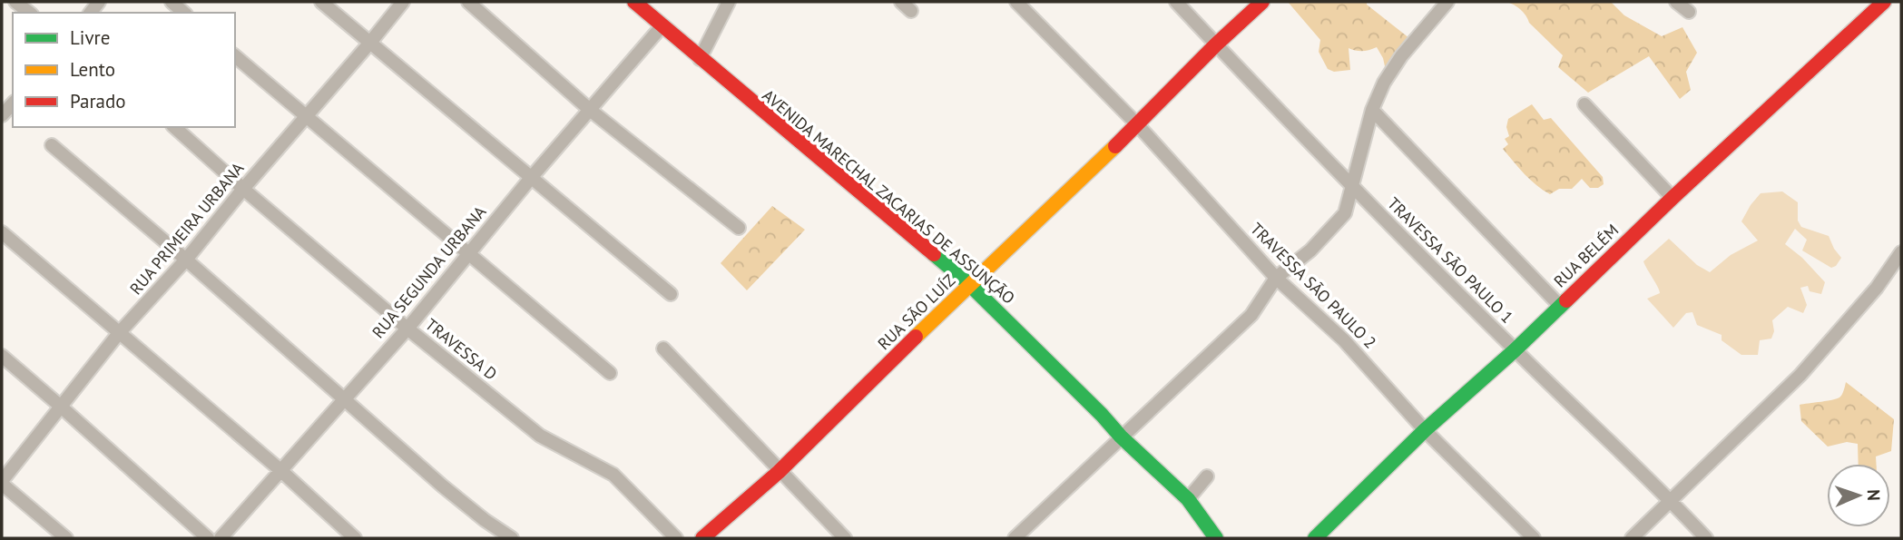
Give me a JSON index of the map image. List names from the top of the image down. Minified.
{"streets":{"street":["AVENIDA MARECHAL ZACARIAS DE ASSUNÇÃO","RUA PRIMEIRA URBANA","RUA BELÉM","TRAVESSA SÃO PAULO 1","RUA SEGUNDA URBANA","TRAVESSA SÃO PAULO 2","RUA SÃO LUÍZ","TRAVESSA D"]},"crossings":[["AVENIDA MARECHAL ZACARIAS DE ASSUNÇÃO","RUA SEGUNDA URBANA"],["AVENIDA MARECHAL ZACARIAS DE ASSUNÇÃO","RUA SÃO LUÍZ"],["RUA PRIMEIRA URBANA","TRAVESSA D"],["RUA BELÉM","TRAVESSA SÃO PAULO 1"],["RUA BELÉM","TRAVESSA SÃO PAULO 2"],["TRAVESSA SÃO PAULO 1","RUA SÃO LUÍZ"],["RUA SEGUNDA URBANA","TRAVESSA D"],["TRAVESSA SÃO PAULO 2","RUA SÃO LUÍZ"]],"legend":["Livre","Lento","Parado"],"north":"right"}
